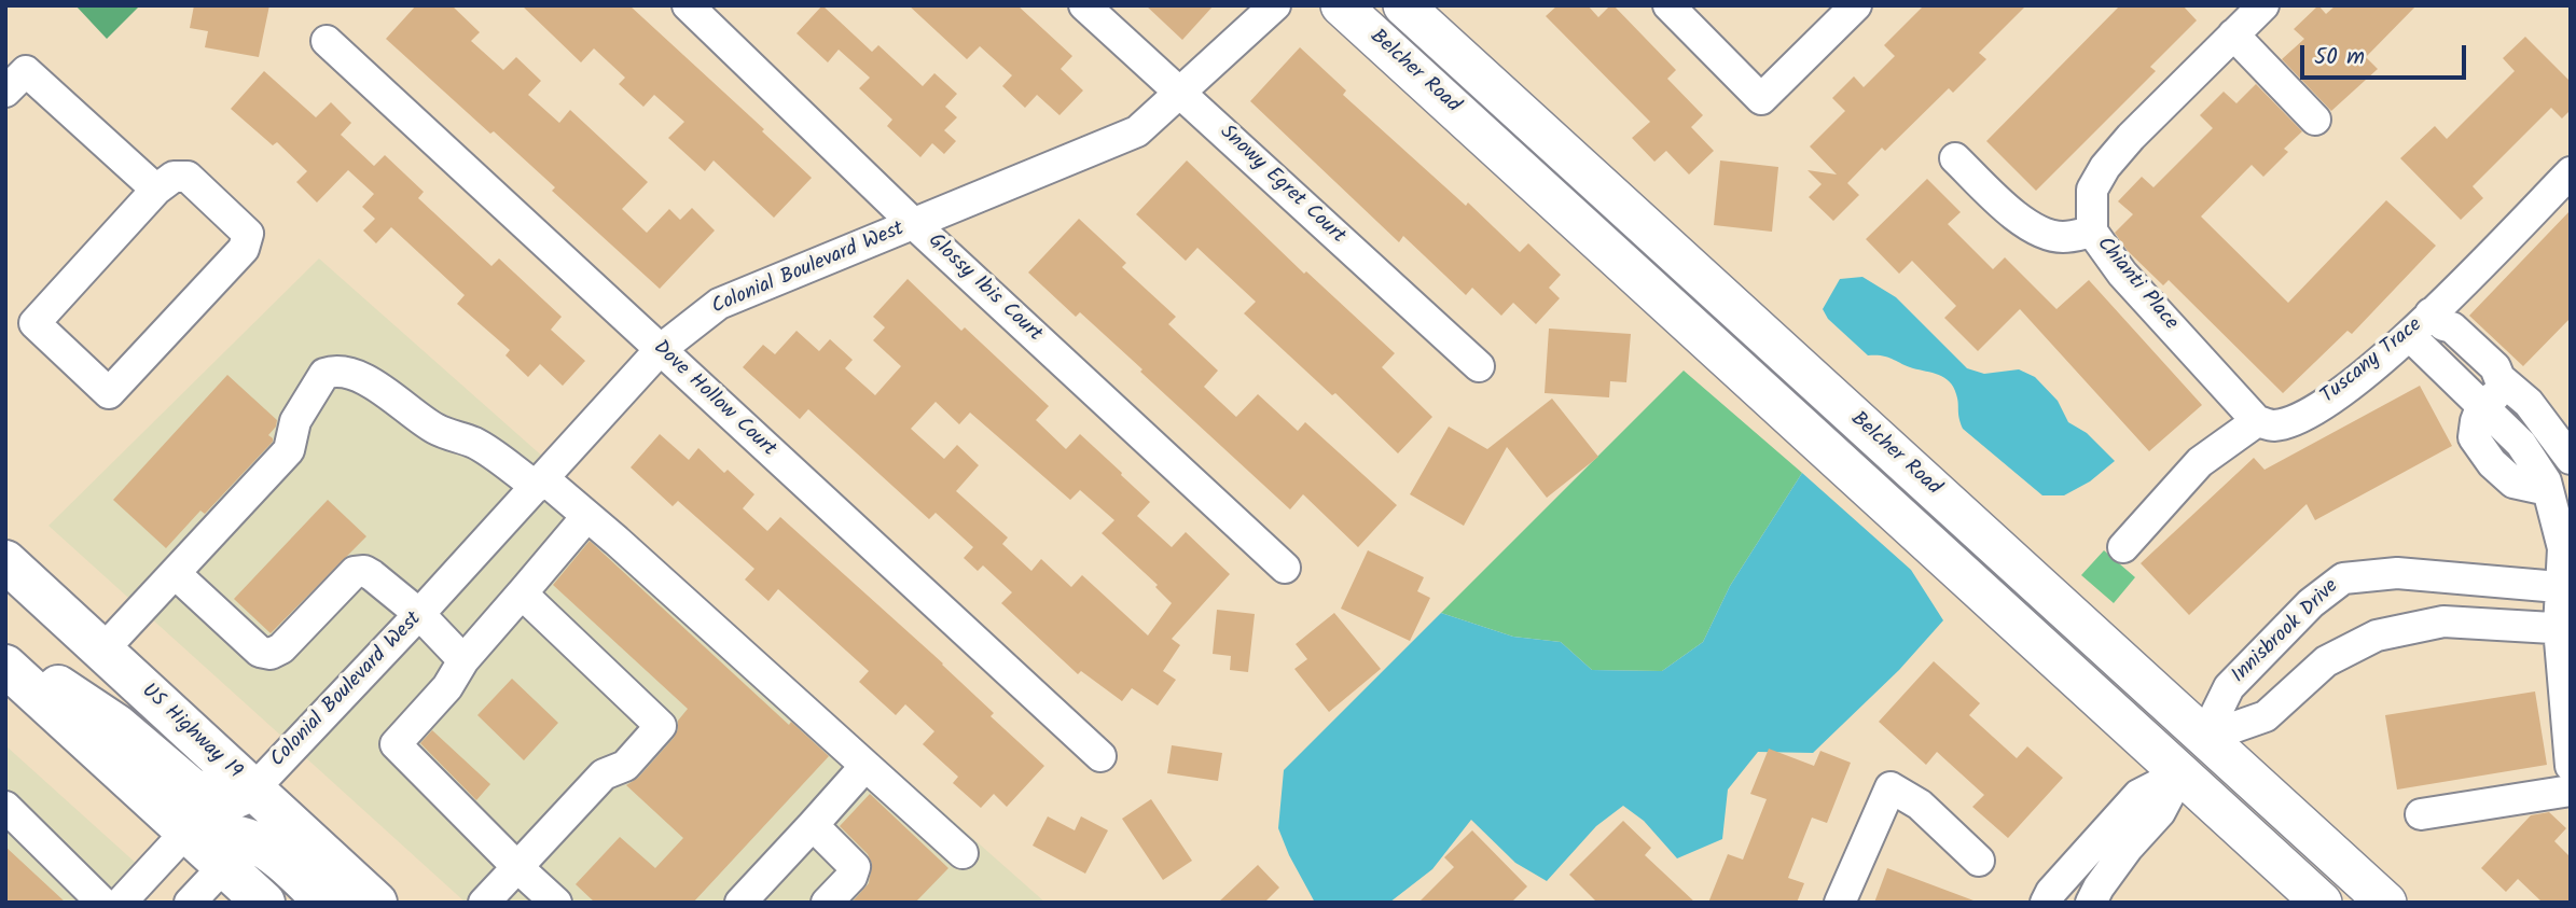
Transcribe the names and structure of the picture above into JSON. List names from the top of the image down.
{
  "streets": {
    "highway": ["US Highway 19"],
    "main road": ["Belcher Road"],
    "street": [
      "Snowy Egret Court",
      "Colonial Boulevard West",
      "Chianti Place",
      "Glossy Ibis Court",
      "Tuscany Trace",
      "Dove Hollow Court",
      "Innisbrook Drive"
    ]
  },
  "crossings": [
    ["Belcher Road", "Innisbrook Drive"],
    ["Snowy Egret Court", "Colonial Boulevard West"],
    ["Colonial Boulevard West", "Glossy Ibis Court"],
    ["Colonial Boulevard West", "Dove Hollow Court"],
    ["Colonial Boulevard West", "US Highway 19"],
    ["Chianti Place", "Tuscany Trace"]
  ],
  "scale_bar": "50 m"
}
